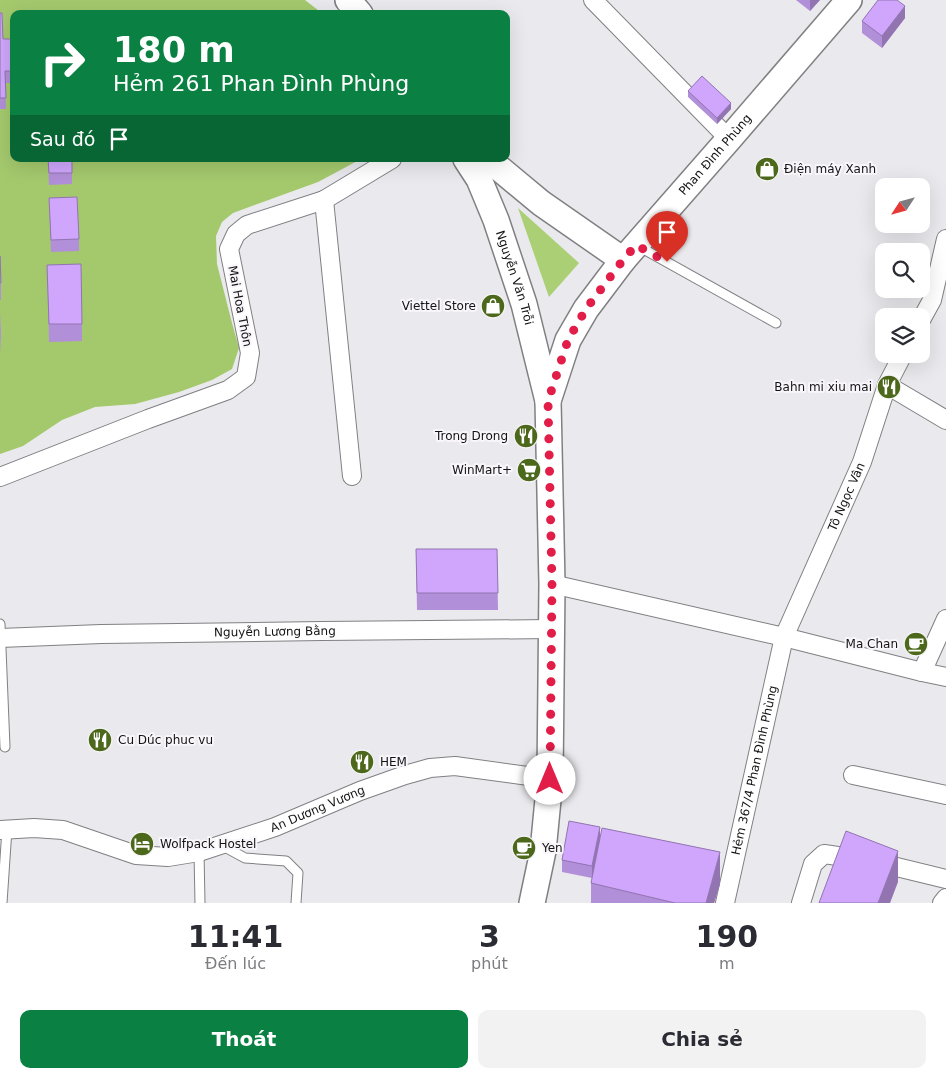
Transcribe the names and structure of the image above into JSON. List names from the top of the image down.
{
  "streets": {
    "main road": ["Phan Đình Phùng", "Nguyễn Văn Trỗi"],
    "street": [
      "Mai Hoa Thôn",
      "Tô Ngọc Vân",
      "Nguyễn Lương Bằng",
      "Hẻm 367/4 Phan Đình Phùng",
      "An Dương Vương"
    ]
  },
  "crossings": [
    ["Phan Đình Phùng", "Nguyễn Văn Trỗi"],
    ["Phan Đình Phùng", "Nguyễn Lương Bằng"],
    ["Phan Đình Phùng", "An Dương Vương"],
    ["Tô Ngọc Vân", "Hẻm 367/4 Phan Đình Phùng"]
  ],
  "places": {
    "shop": ["Điện máy Xanh", "Viettel Store"],
    "restaurant": [
      "Bahn mi xiu mai",
      "Trong Drong",
      "Cu Dúc phuc vu",
      "HEM"
    ],
    "supermarket": ["WinMart+"],
    "cafe": ["Ma Chan", "Yen"],
    "hotel": ["Wolfpack Hostel"]
  },
  "north": "bottom left",
  "page": {
    "turn": ["180 m", "Hẻm 261 Phan Đình Phùng"],
    "then": "Sau đó",
    "eta": [
      "11:41",
      "Đến lúc",
      "3",
      "phút",
      "190",
      "m"
    ],
    "buttons": ["Thoát", "Chia sẻ"]
  }
}
